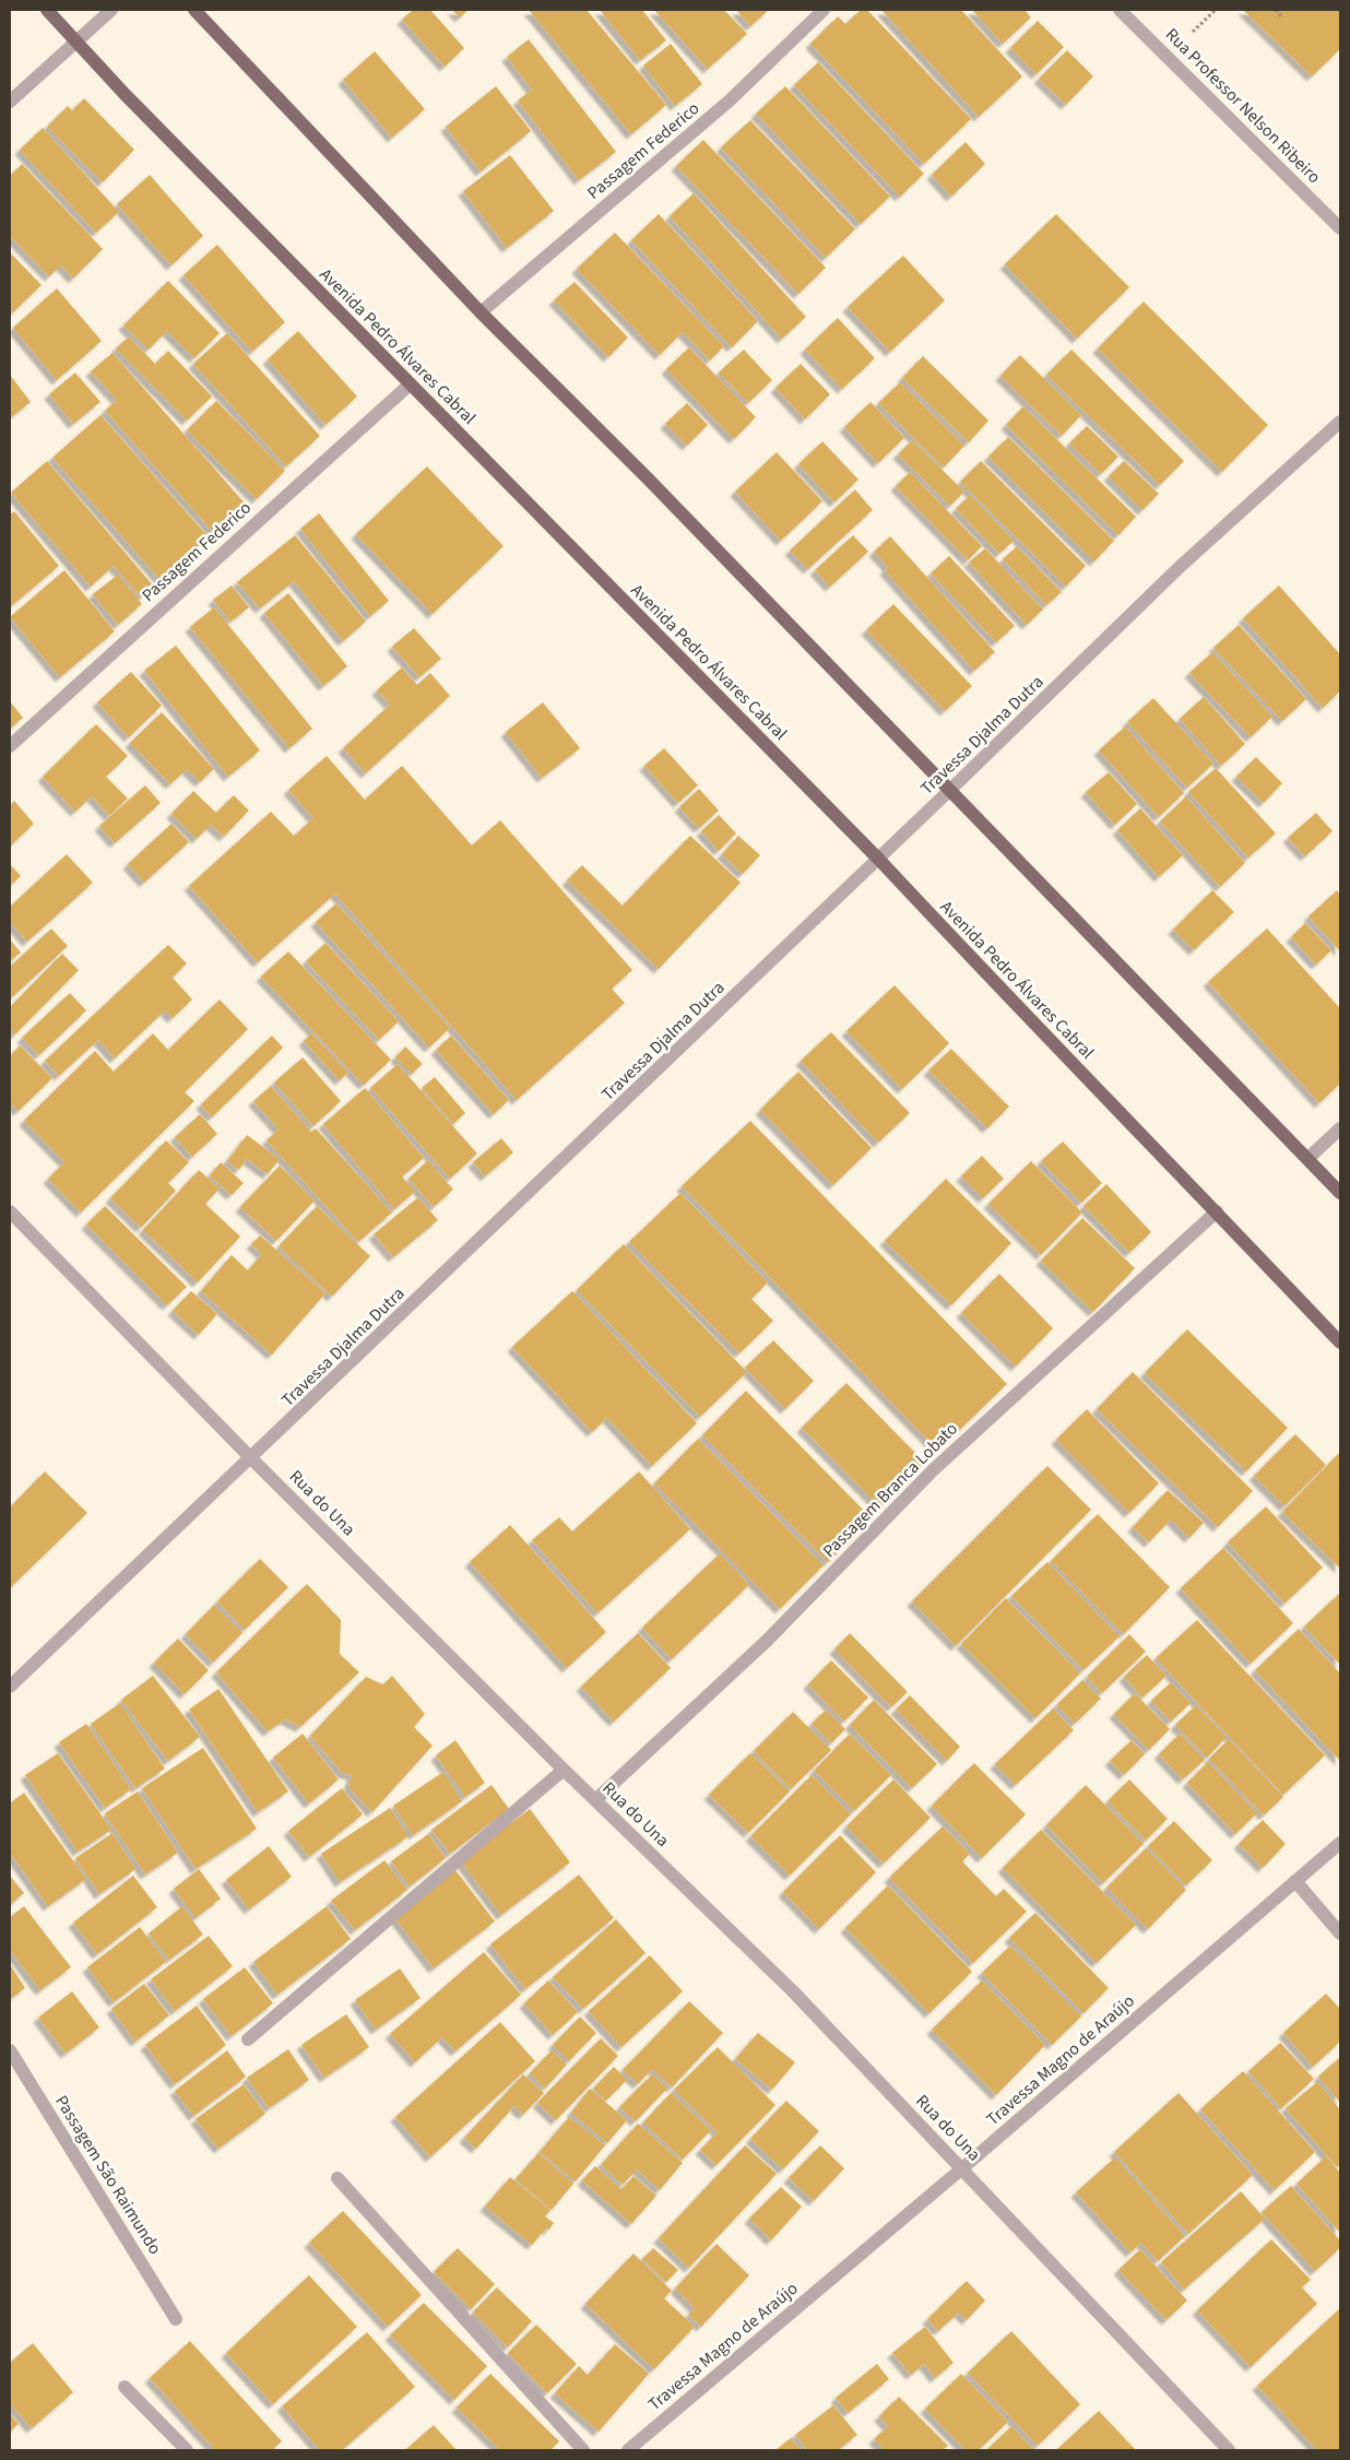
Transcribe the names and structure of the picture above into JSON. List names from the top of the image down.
{
  "streets": {
    "main road": ["Avenida Pedro Álvares Cabral"],
    "street": [
      "Rua Professor Nelson Ribeiro",
      "Passagem Federico",
      "Travessa Djalma Dutra",
      "Passagem Branca Lobato",
      "Rua do Una",
      "Travessa Magno de Araújo",
      "Passagem São Raimundo"
    ]
  },
  "crossings": [
    ["Passagem Federico", "Avenida Pedro Álvares Cabral"],
    ["Avenida Pedro Álvares Cabral", "Travessa Djalma Dutra"],
    ["Avenida Pedro Álvares Cabral", "Passagem Branca Lobato"],
    ["Travessa Djalma Dutra", "Rua do Una"],
    ["Passagem Branca Lobato", "Rua do Una"],
    ["Rua do Una", "Travessa Magno de Araújo"]
  ]
}
